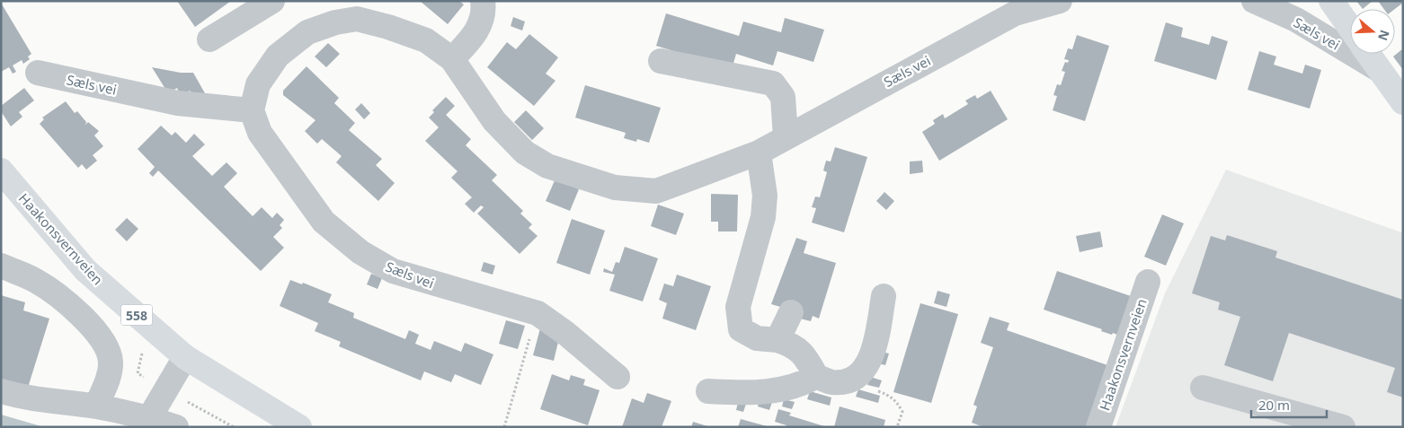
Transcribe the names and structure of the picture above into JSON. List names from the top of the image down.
{
  "streets": {
    "main road": ["Haakonsvernveien", "558"],
    "street": ["Sæls vei"]
  },
  "scale_bar": "20 m",
  "north": "right"
}
